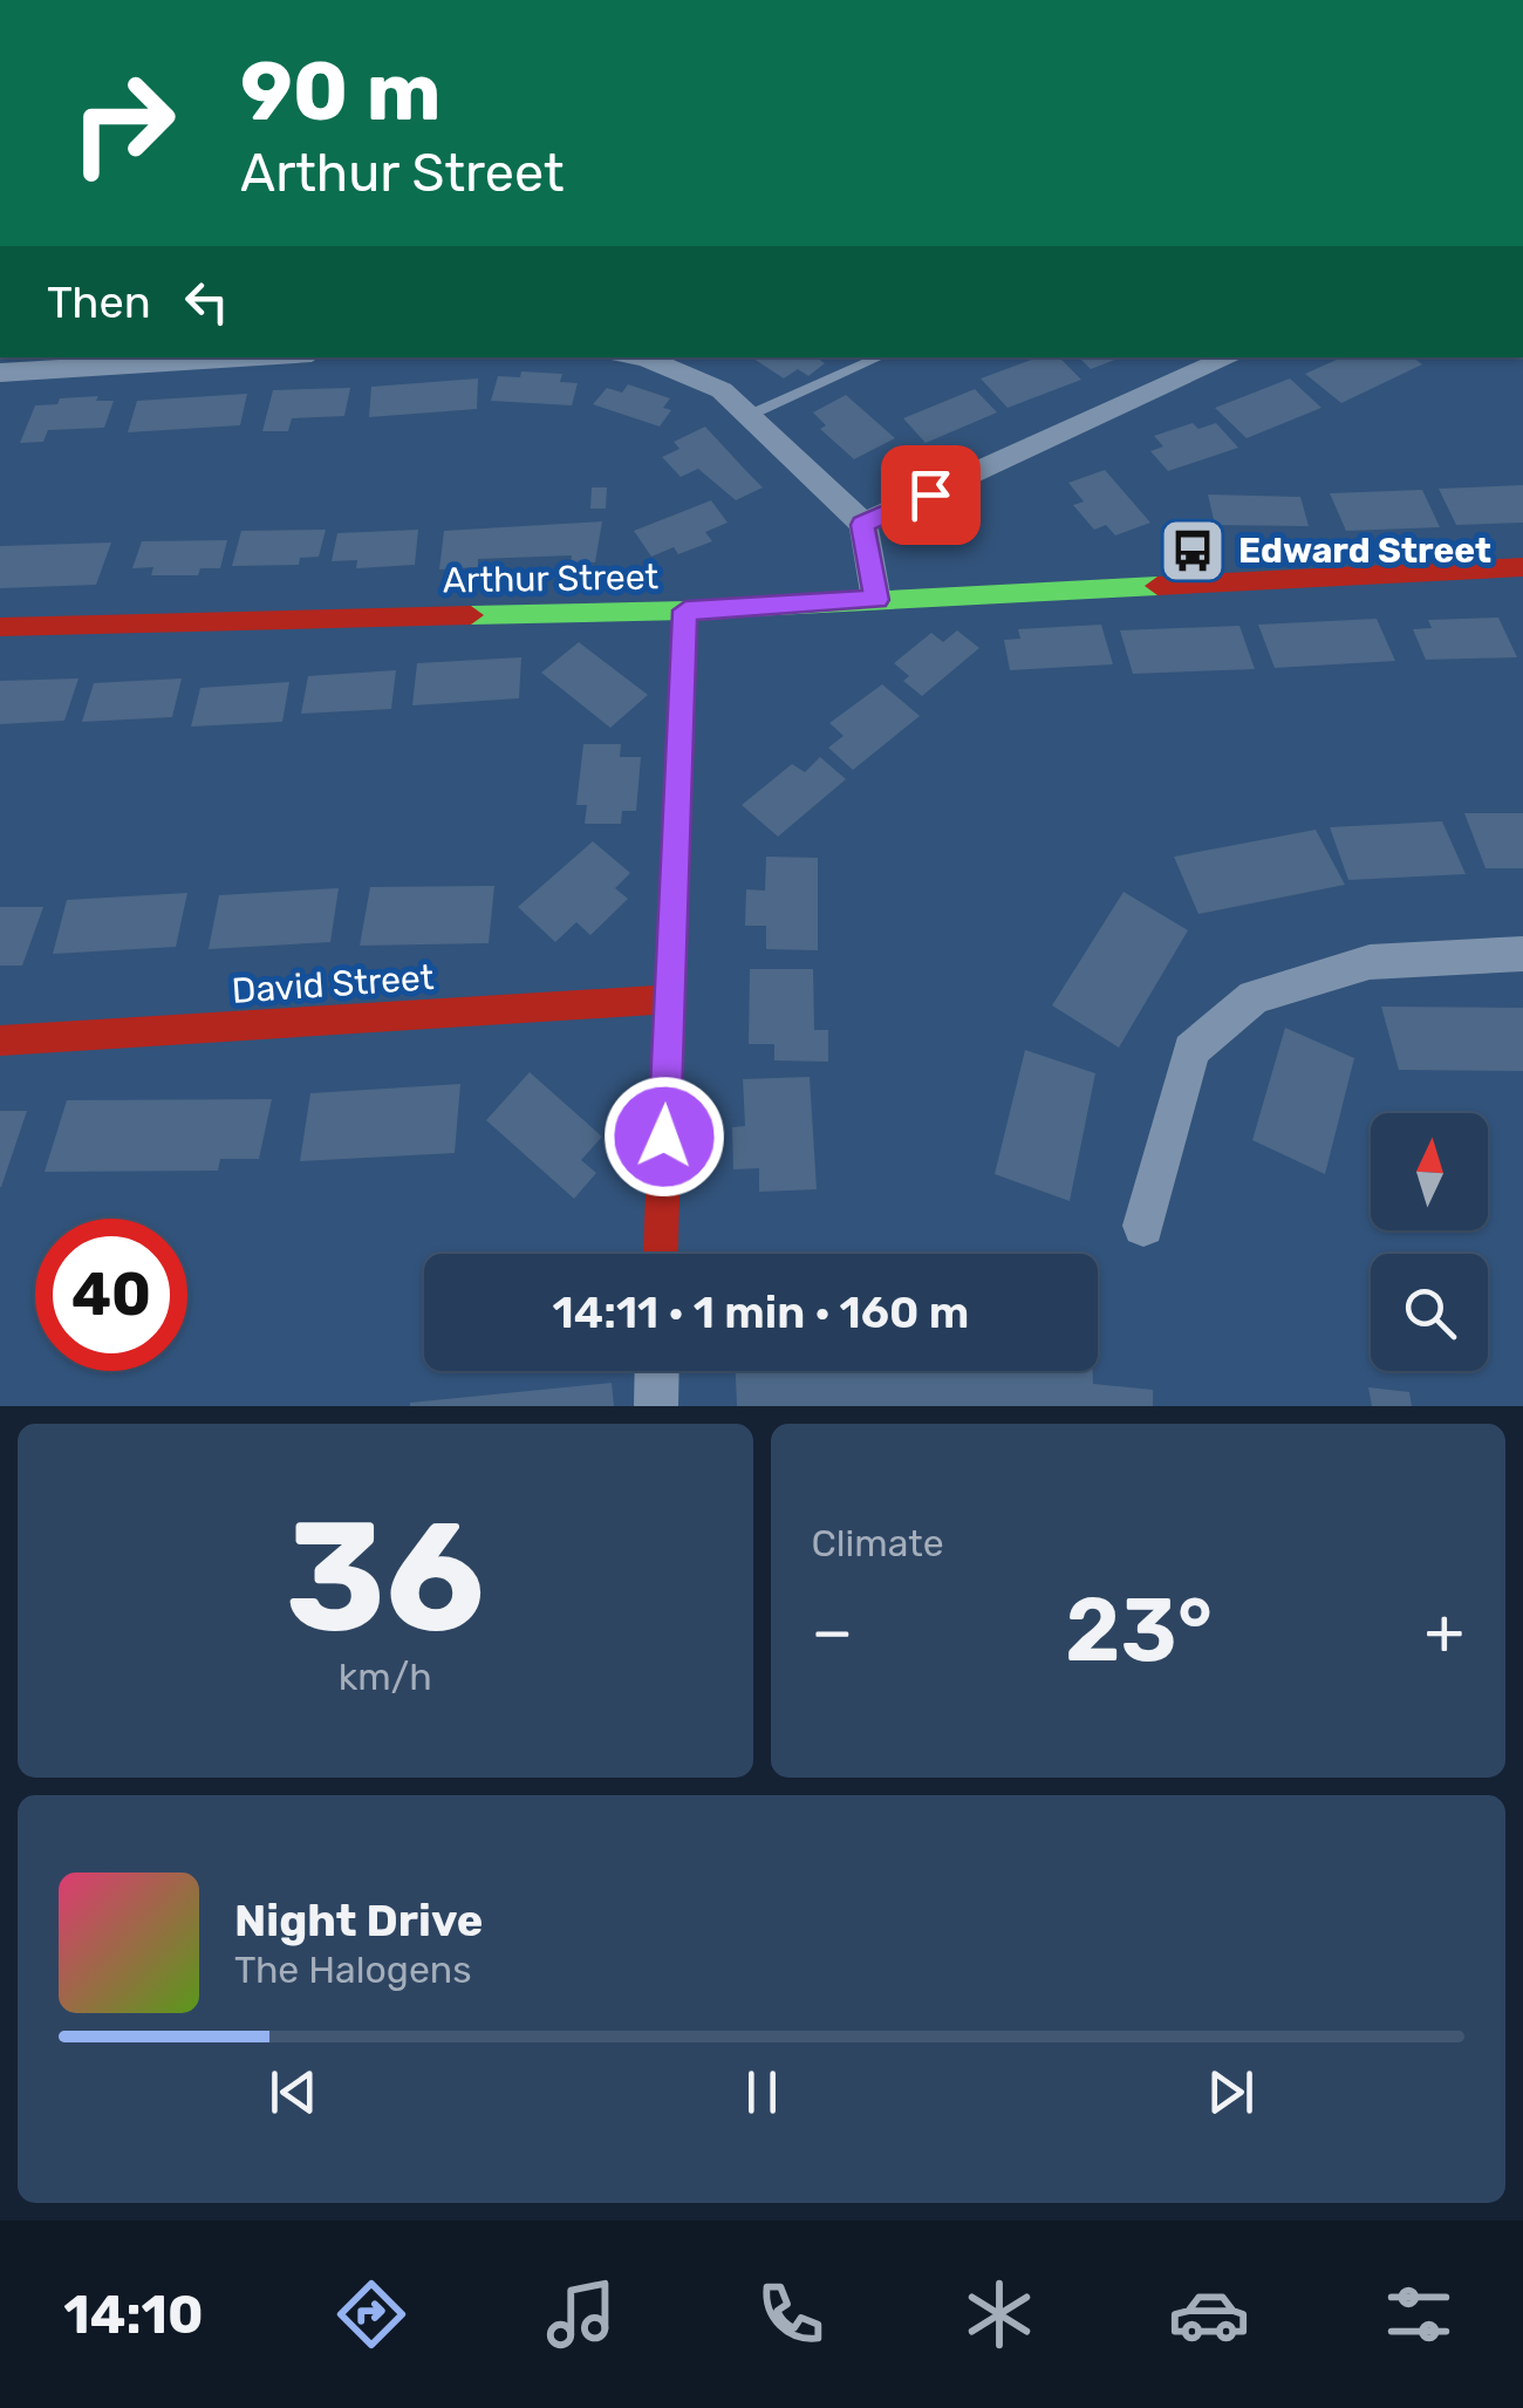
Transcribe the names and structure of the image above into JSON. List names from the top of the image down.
{
  "streets": {
    "street": ["Arthur Street", "David Street"]
  },
  "places": {
    "bus stop": ["Edward Street"]
  },
  "north": "top",
  "page": {
    "turn": ["90 m", "Arthur Street"],
    "then": "Then",
    "limit": "40",
    "trip": "14:11 · 1 min · 160 m",
    "tile": [
      ["36", "km/h"],
      "Climate"
    ],
    "heat": ["−", "23°", "+"],
    "song": ["Night Drive", "The Halogens"],
    "tabs": "14:10"
  }
}
